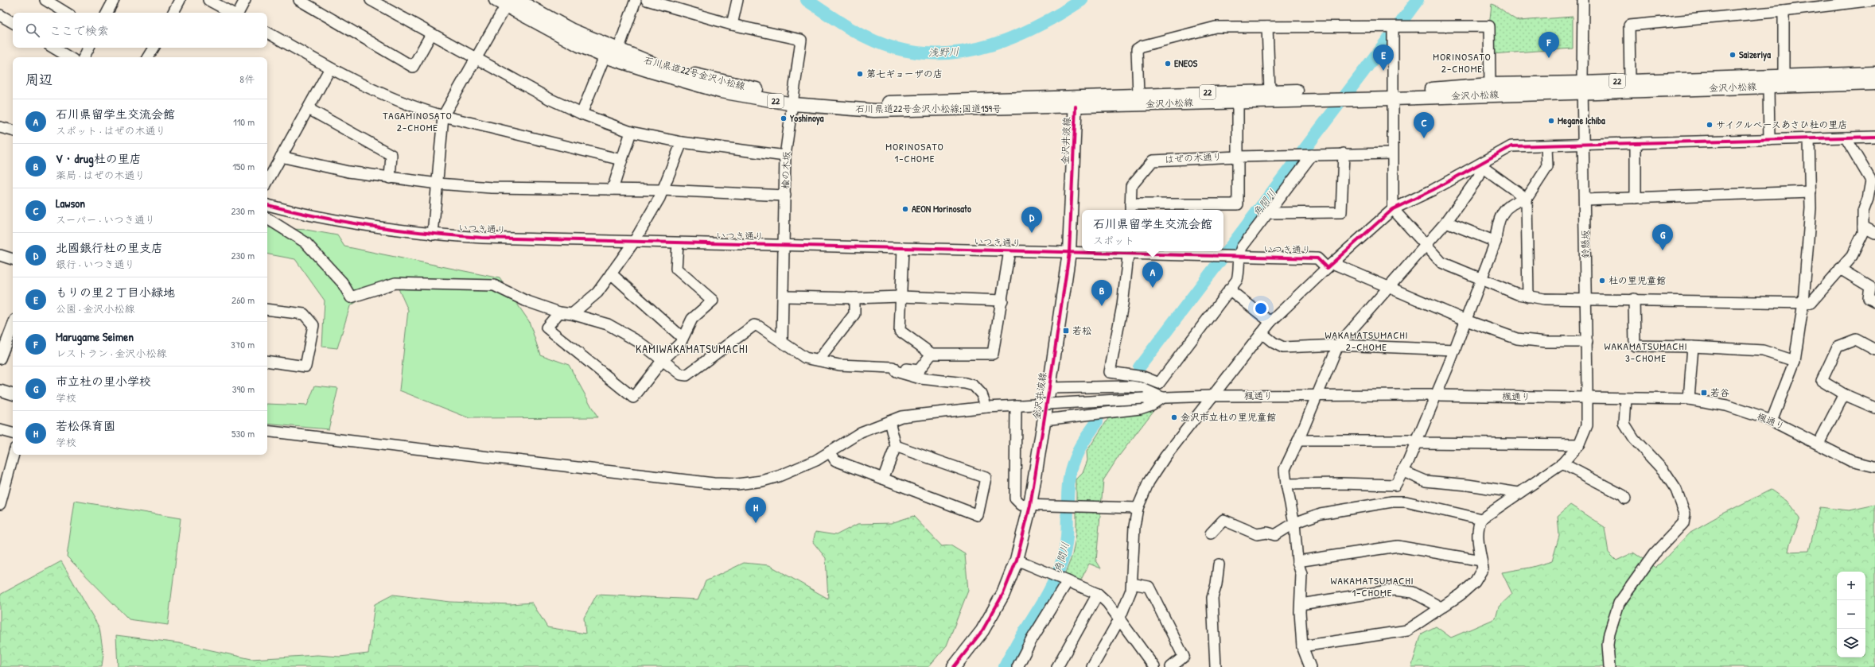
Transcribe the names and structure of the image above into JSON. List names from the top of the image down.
{
  "streets": {
    "main road": [
      "石川県道22号金沢小松線",
      "22",
      "金沢小松線",
      "石川県道22号金沢小松線;国道159号",
      "金沢井波線"
    ],
    "street": [
      "はぜの木通り",
      "楡の木坂",
      "いつき通り",
      "鈴懸坂",
      "楓通り"
    ]
  },
  "crossings": [
    ["石川県道22号金沢小松線", "石川県道22号金沢小松線;国道159号"],
    ["石川県道22号金沢小松線", "楡の木坂"],
    ["金沢小松線", "石川県道22号金沢小松線;国道159号"],
    ["金沢小松線", "金沢井波線"],
    ["金沢小松線", "鈴懸坂"],
    ["石川県道22号金沢小松線;国道159号", "金沢井波線"],
    ["石川県道22号金沢小松線;国道159号", "楡の木坂"],
    ["金沢井波線", "いつき通り"],
    ["楡の木坂", "いつき通り"],
    ["いつき通り", "鈴懸坂"],
    ["鈴懸坂", "楓通り"]
  ],
  "districts": [
    "MORINOSATO 2-CHOME",
    "TAGAMINOSATO 2-CHOME",
    "MORINOSATO 1-CHOME",
    "WAKAMATSUMACHI 2-CHOME",
    "WAKAMATSUMACHI 3-CHOME",
    "KAMIWAKAMATSUMACHI",
    "WAKAMATSUMACHI 1-CHOME"
  ],
  "water": ["浅野川", "角間川"],
  "places": {
    "other": [
      "Saizeriya",
      "ENEOS",
      "第七ギョーザの店",
      "Yoshinoya",
      "Megane Ichiba",
      "サイクルベースあさひ杜の里店",
      "AEON Morinosato",
      "杜の里児童館",
      "金沢市立杜の里児童館"
    ],
    "transit": ["若松", "若谷"]
  },
  "page": {
    "search": "ここで検索",
    "pins": [
      "F",
      "E",
      "C",
      "D",
      "G",
      "A",
      "B",
      "H"
    ],
    "heading": ["周辺", "8件"],
    "list": [
      {
        "mark": "A",
        "name": "石川県留学生交流会館",
        "note": "スポット · はぜの木通り",
        "value": "110 m"
      },
      {
        "mark": "B",
        "name": "V・drug杜の里店",
        "note": "薬局 · はぜの木通り",
        "value": "150 m"
      },
      {
        "mark": "C",
        "name": "Lawson",
        "note": "スーパー · いつき通り",
        "value": "230 m"
      },
      {
        "mark": "D",
        "name": "北國銀行杜の里支店",
        "note": "銀行 · いつき通り",
        "value": "230 m"
      },
      {
        "mark": "E",
        "name": "もりの里２丁目小緑地",
        "note": "公園 · 金沢小松線",
        "value": "260 m"
      },
      {
        "mark": "F",
        "name": "Marugame Seimen",
        "note": "レストラン · 金沢小松線",
        "value": "370 m"
      },
      {
        "mark": "G",
        "name": "市立杜の里小学校",
        "note": "学校",
        "value": "390 m"
      },
      {
        "mark": "H",
        "name": "若松保育園",
        "note": "学校",
        "value": "530 m"
      }
    ],
    "popup": ["石川県留学生交流会館", "スポット"],
    "map_buttons": ["+", "−"]
  }
}
